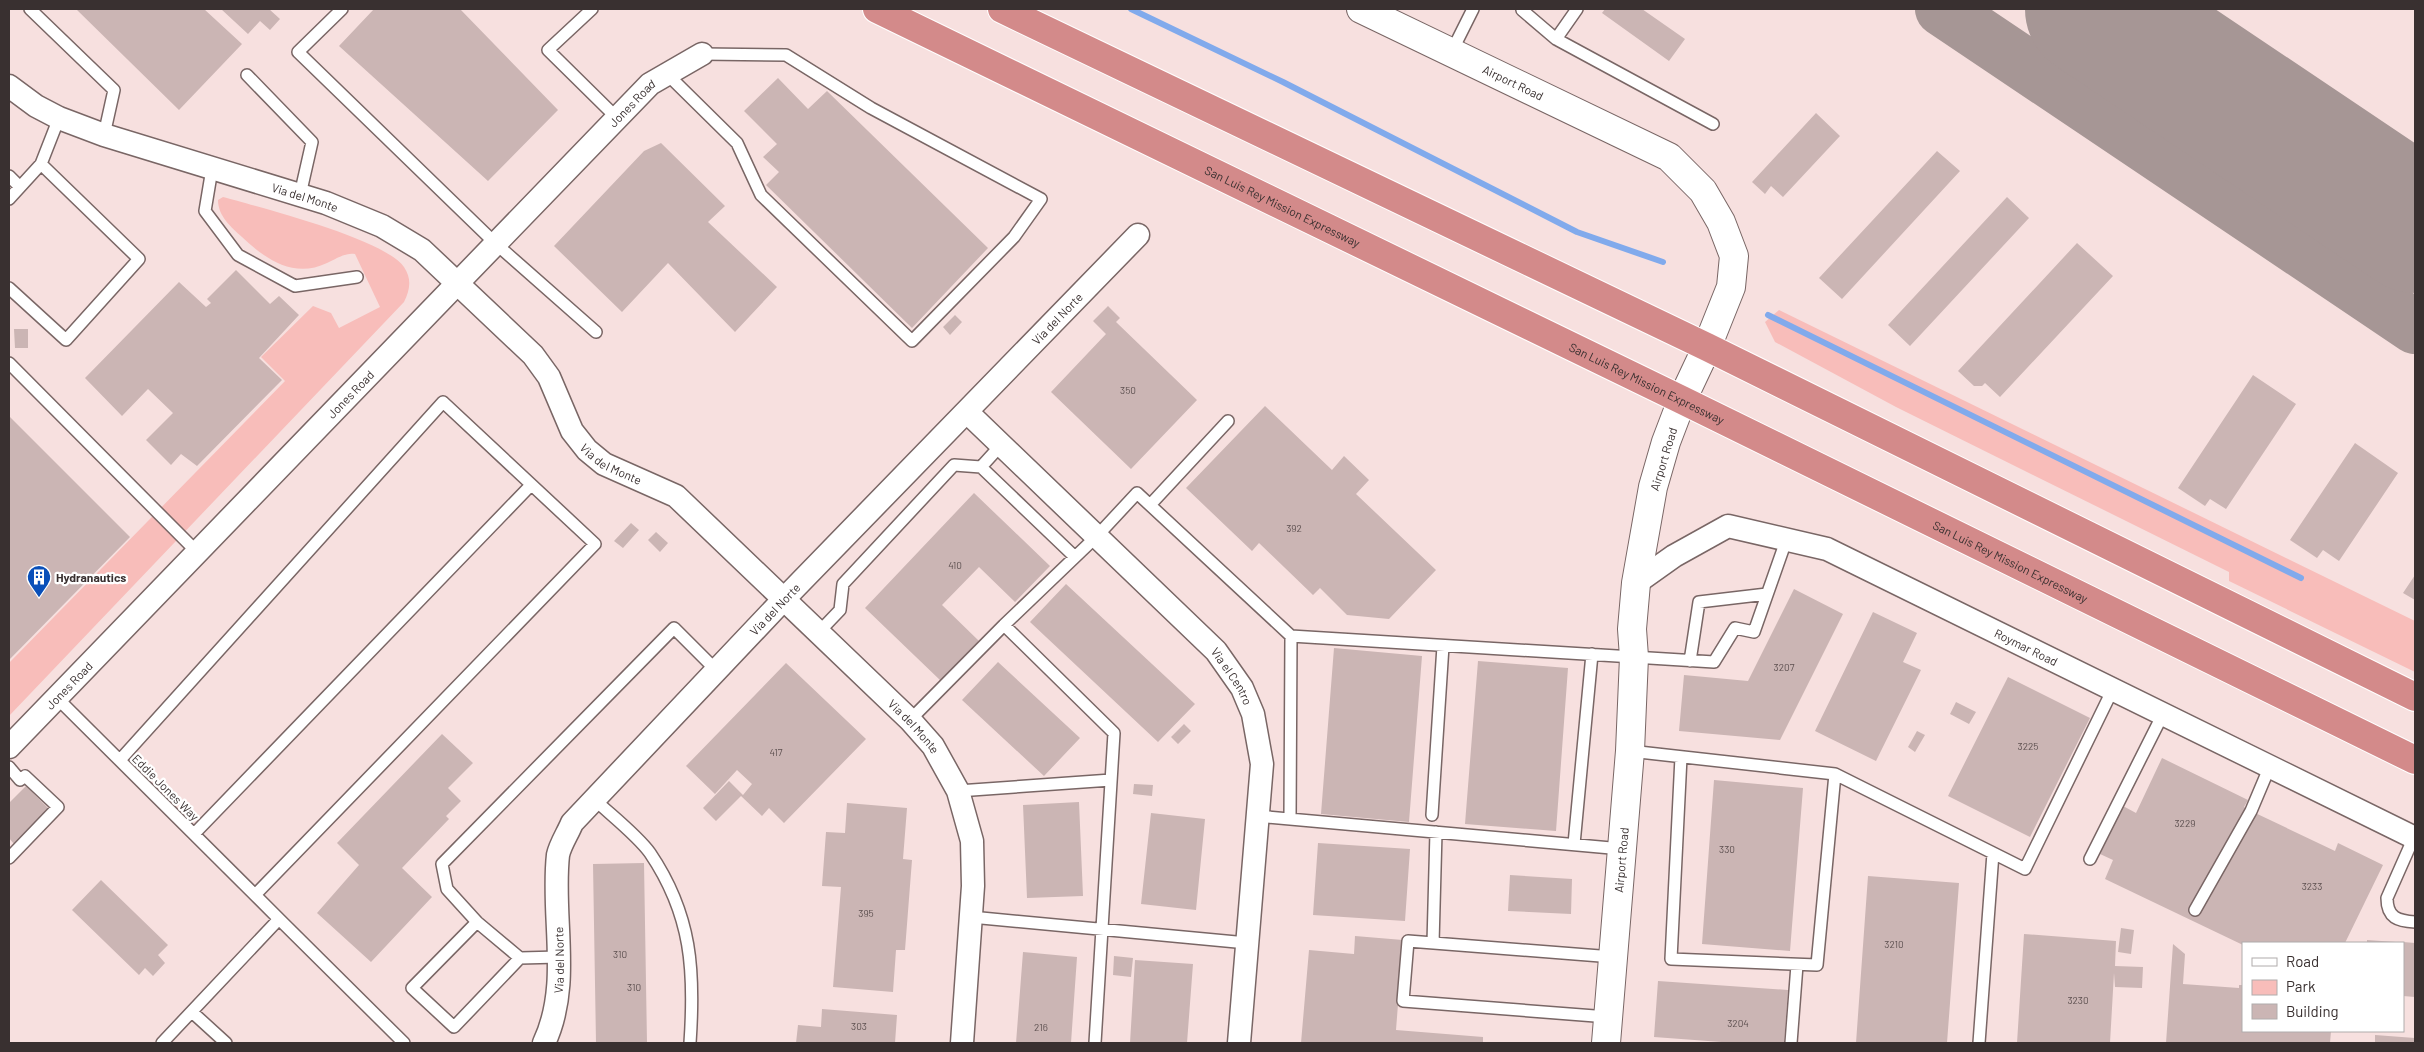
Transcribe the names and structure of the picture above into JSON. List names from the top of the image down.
{
  "streets": {
    "highway": ["San Luis Rey Mission Expressway"],
    "street": [
      "Airport Road",
      "Jones Road",
      "Via del Monte",
      "Via del Norte",
      "Roymar Road",
      "Via el Centro"
    ],
    "lane": ["Eddie Jones Way"]
  },
  "crossings": [
    ["Airport Road", "San Luis Rey Mission Expressway"],
    ["Airport Road", "Roymar Road"],
    ["Jones Road", "Via del Monte"],
    ["Jones Road", "Eddie Jones Way"],
    ["Via del Monte", "Via del Norte"],
    ["Via del Norte", "Via el Centro"]
  ],
  "places": {
    "building": ["Hydranautics"]
  },
  "house_numbers": [
    "350",
    "392",
    "410",
    "3207",
    "3225",
    "417",
    "3229",
    "330",
    "3233",
    "395",
    "3210",
    "310",
    "310",
    "3230",
    "3204",
    "303",
    "216"
  ],
  "legend": ["Road", "Park", "Building"]
}
